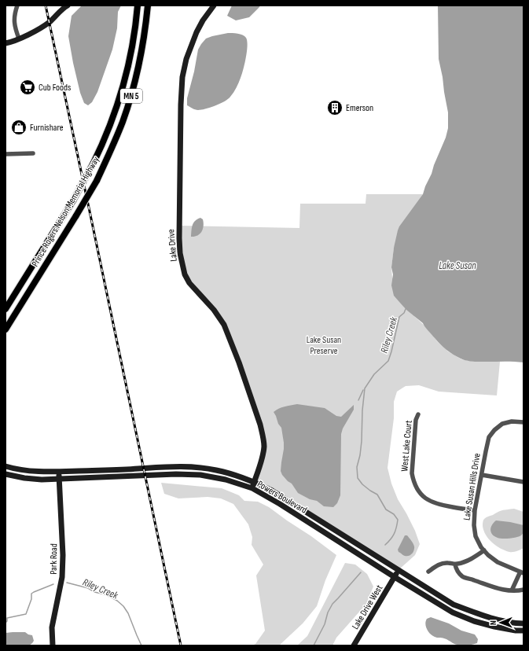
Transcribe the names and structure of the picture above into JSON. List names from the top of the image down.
{
  "streets": {
    "main road": [
      "MN 5",
      "Prince Rogers Nelson Memorial Highway",
      "Lake Drive",
      "Powers Boulevard",
      "Park Road",
      "Lake Drive West"
    ],
    "street": ["West Lake Court", "Lake Susan Hills Drive"]
  },
  "crossings": [
    ["Lake Drive", "Powers Boulevard"],
    ["West Lake Court", "Lake Susan Hills Drive"],
    ["Powers Boulevard", "Park Road"],
    ["Powers Boulevard", "Lake Drive West"]
  ],
  "water": ["Lake Susan", "Riley Creek"],
  "parks": ["Lake Susan Preserve"],
  "places": {
    "supermarket": ["Cub Foods"],
    "building": ["Emerson"],
    "shop": ["Furnishare"]
  },
  "north": "left"
}
